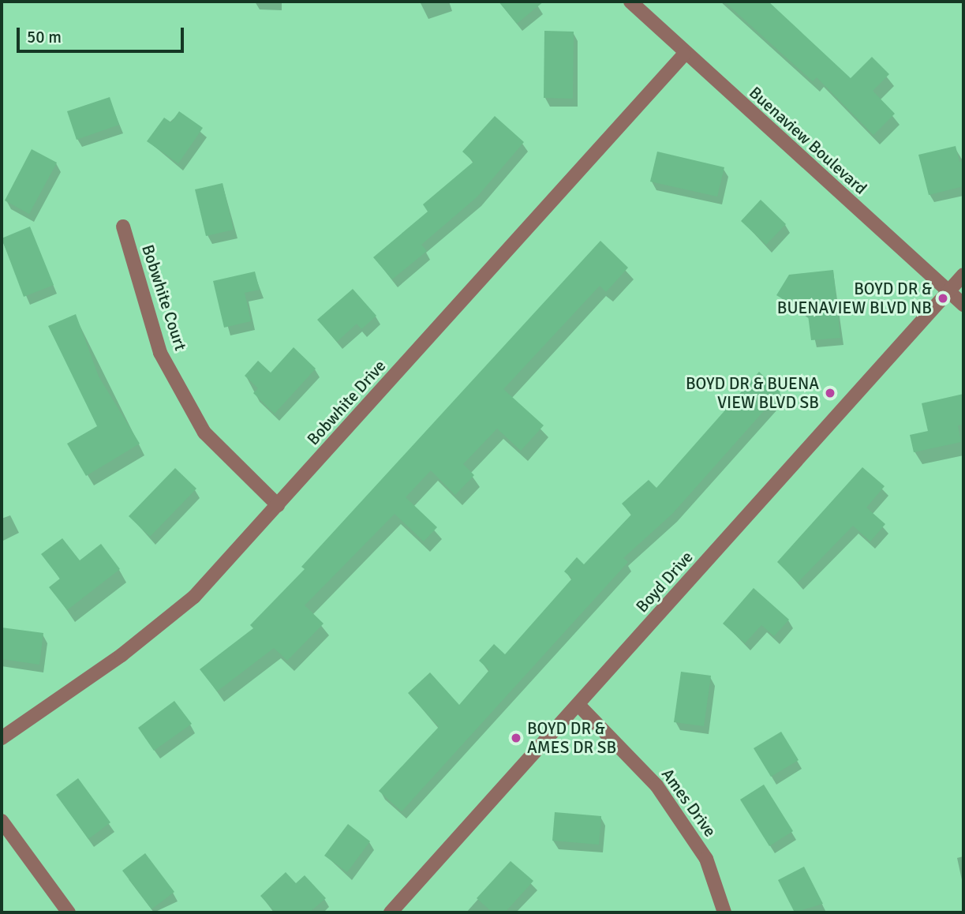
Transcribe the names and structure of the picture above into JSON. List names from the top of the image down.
{
  "streets": {
    "street": [
      "Buenaview Boulevard",
      "Bobwhite Court",
      "Bobwhite Drive",
      "Boyd Drive",
      "Ames Drive"
    ]
  },
  "crossings": [
    ["Buenaview Boulevard", "Bobwhite Drive"],
    ["Buenaview Boulevard", "Boyd Drive"],
    ["Bobwhite Court", "Bobwhite Drive"],
    ["Boyd Drive", "Ames Drive"]
  ],
  "places": ["BOYD DR & BUENAVIEW BLVD NB", "BOYD DR & BUENA VIEW BLVD SB", "BOYD DR & AMES DR SB"],
  "scale_bar": "50 m"
}
